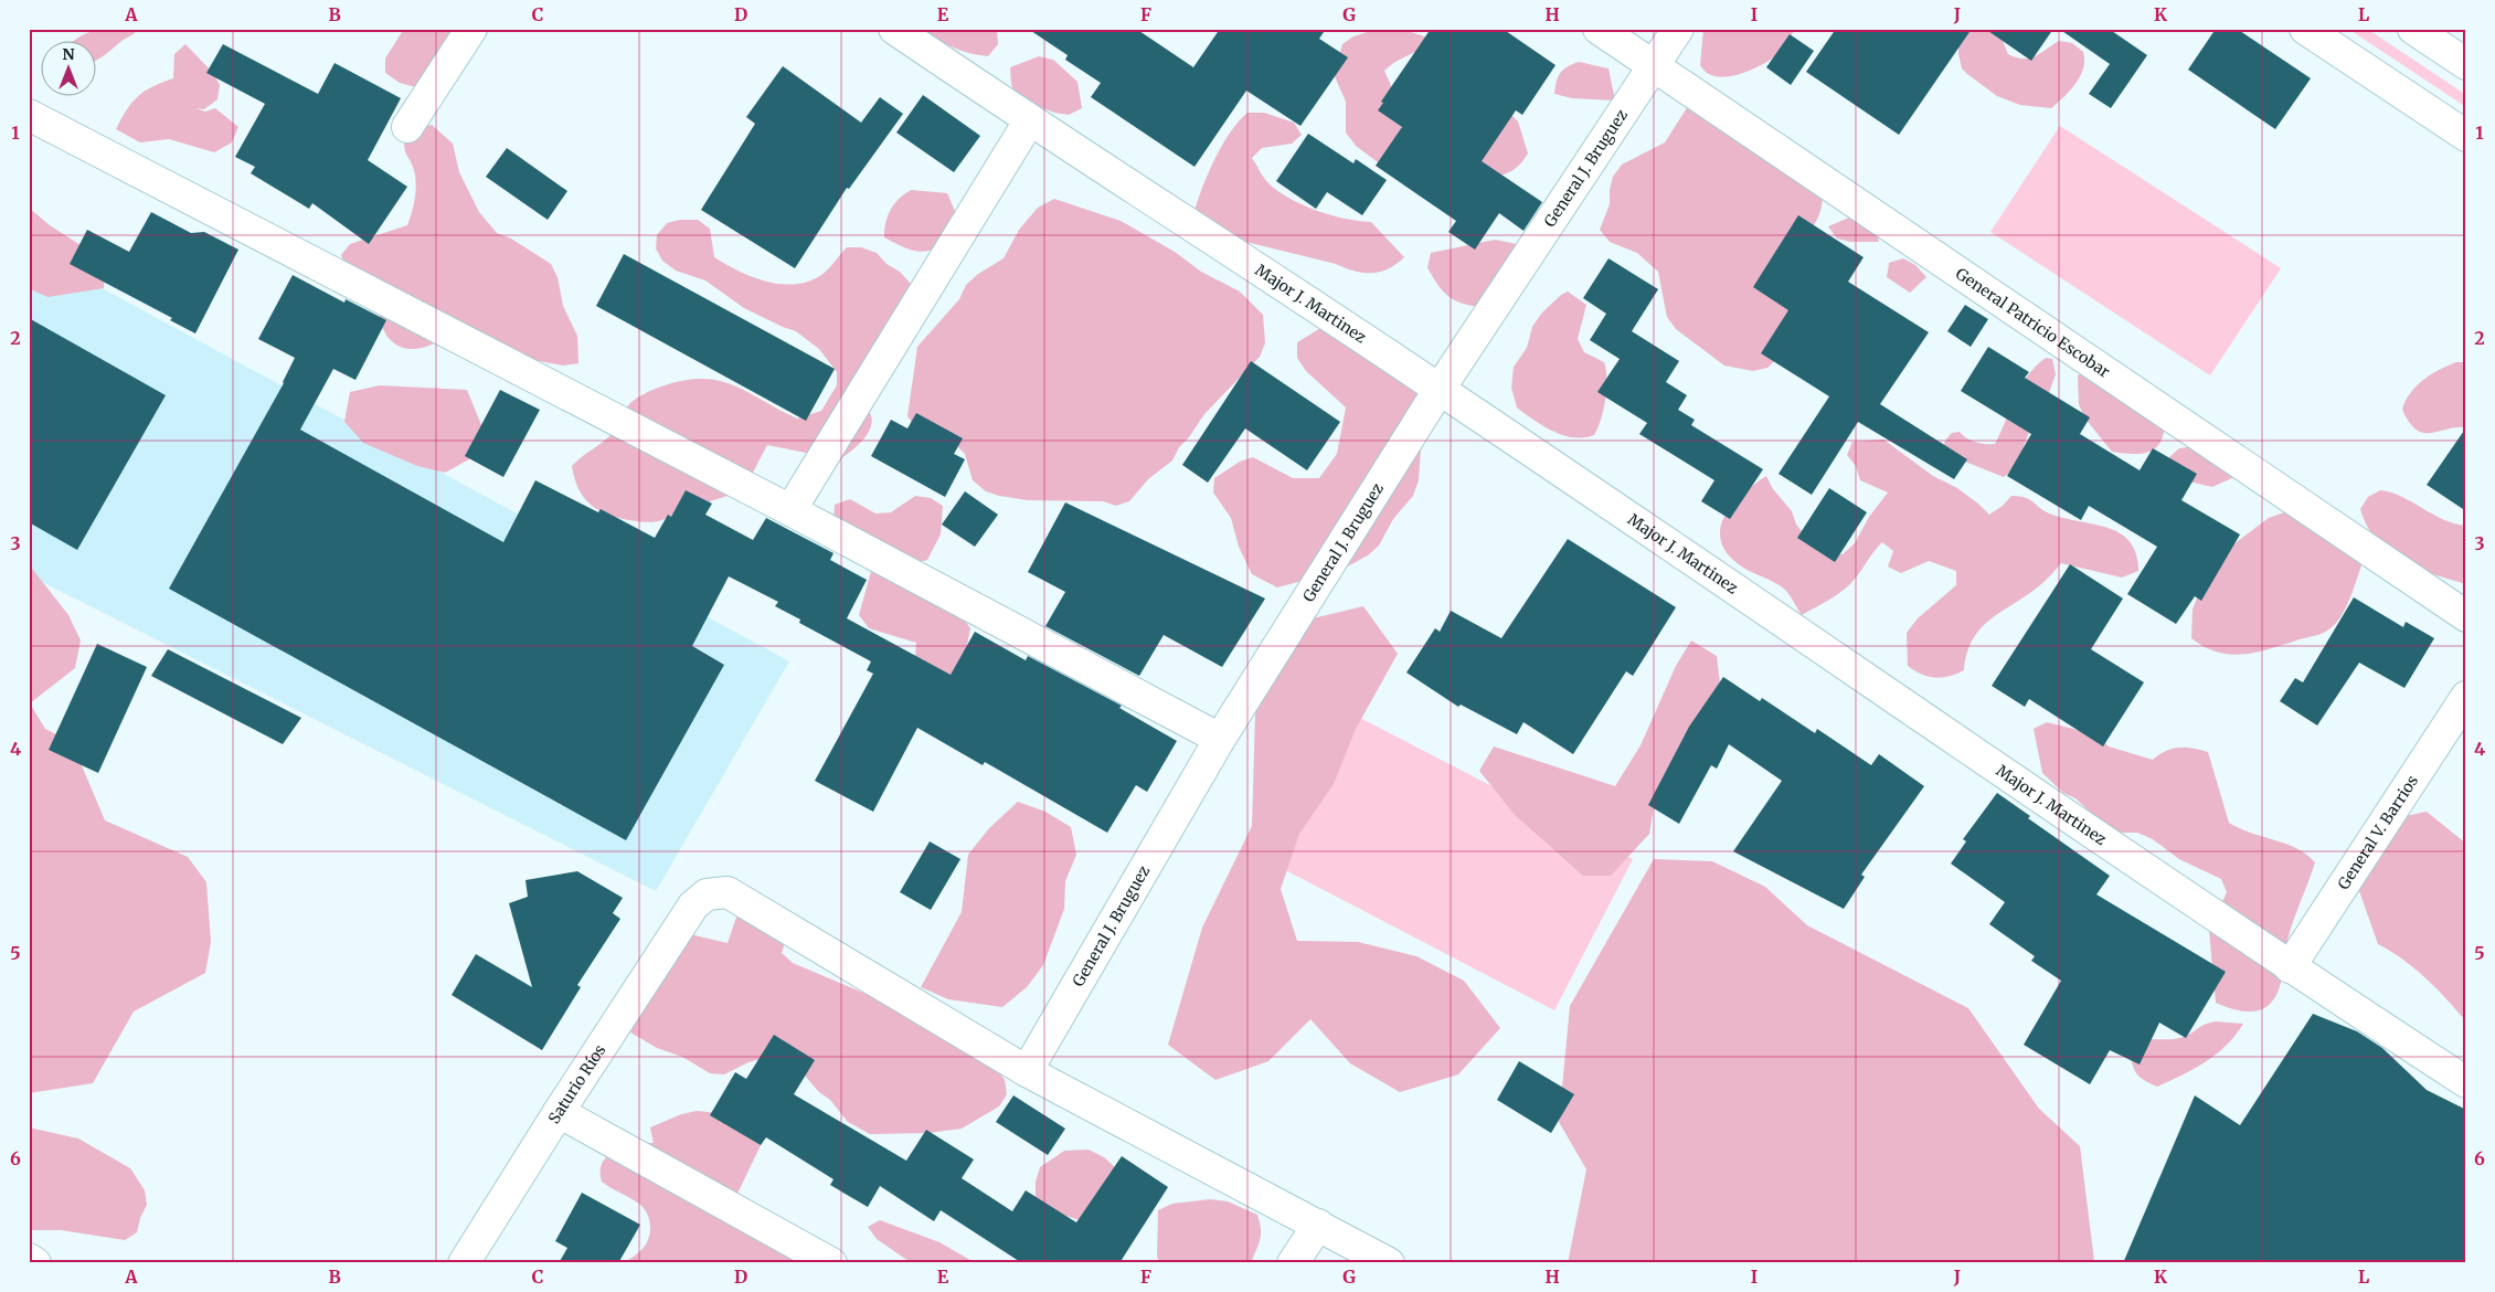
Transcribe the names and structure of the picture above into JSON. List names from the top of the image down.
{
  "streets": {
    "street": [
      "General J. Bruguez",
      "Major J. Martinez",
      "General Patricio Escobar",
      "General V. Barrios",
      "Saturio Ríos"
    ]
  },
  "crossings": [
    ["General J. Bruguez", "Major J. Martinez"],
    ["General J. Bruguez", "General Patricio Escobar"],
    ["General J. Bruguez", "Saturio Ríos"],
    ["Major J. Martinez", "General V. Barrios"]
  ],
  "north": "top",
  "grid": {
    "columns": [
      "A",
      "B",
      "C",
      "D",
      "E",
      "F",
      "G",
      "H",
      "I",
      "J",
      "K",
      "L"
    ],
    "rows": [
      "1",
      "2",
      "3",
      "4",
      "5",
      "6"
    ]
  }
}
